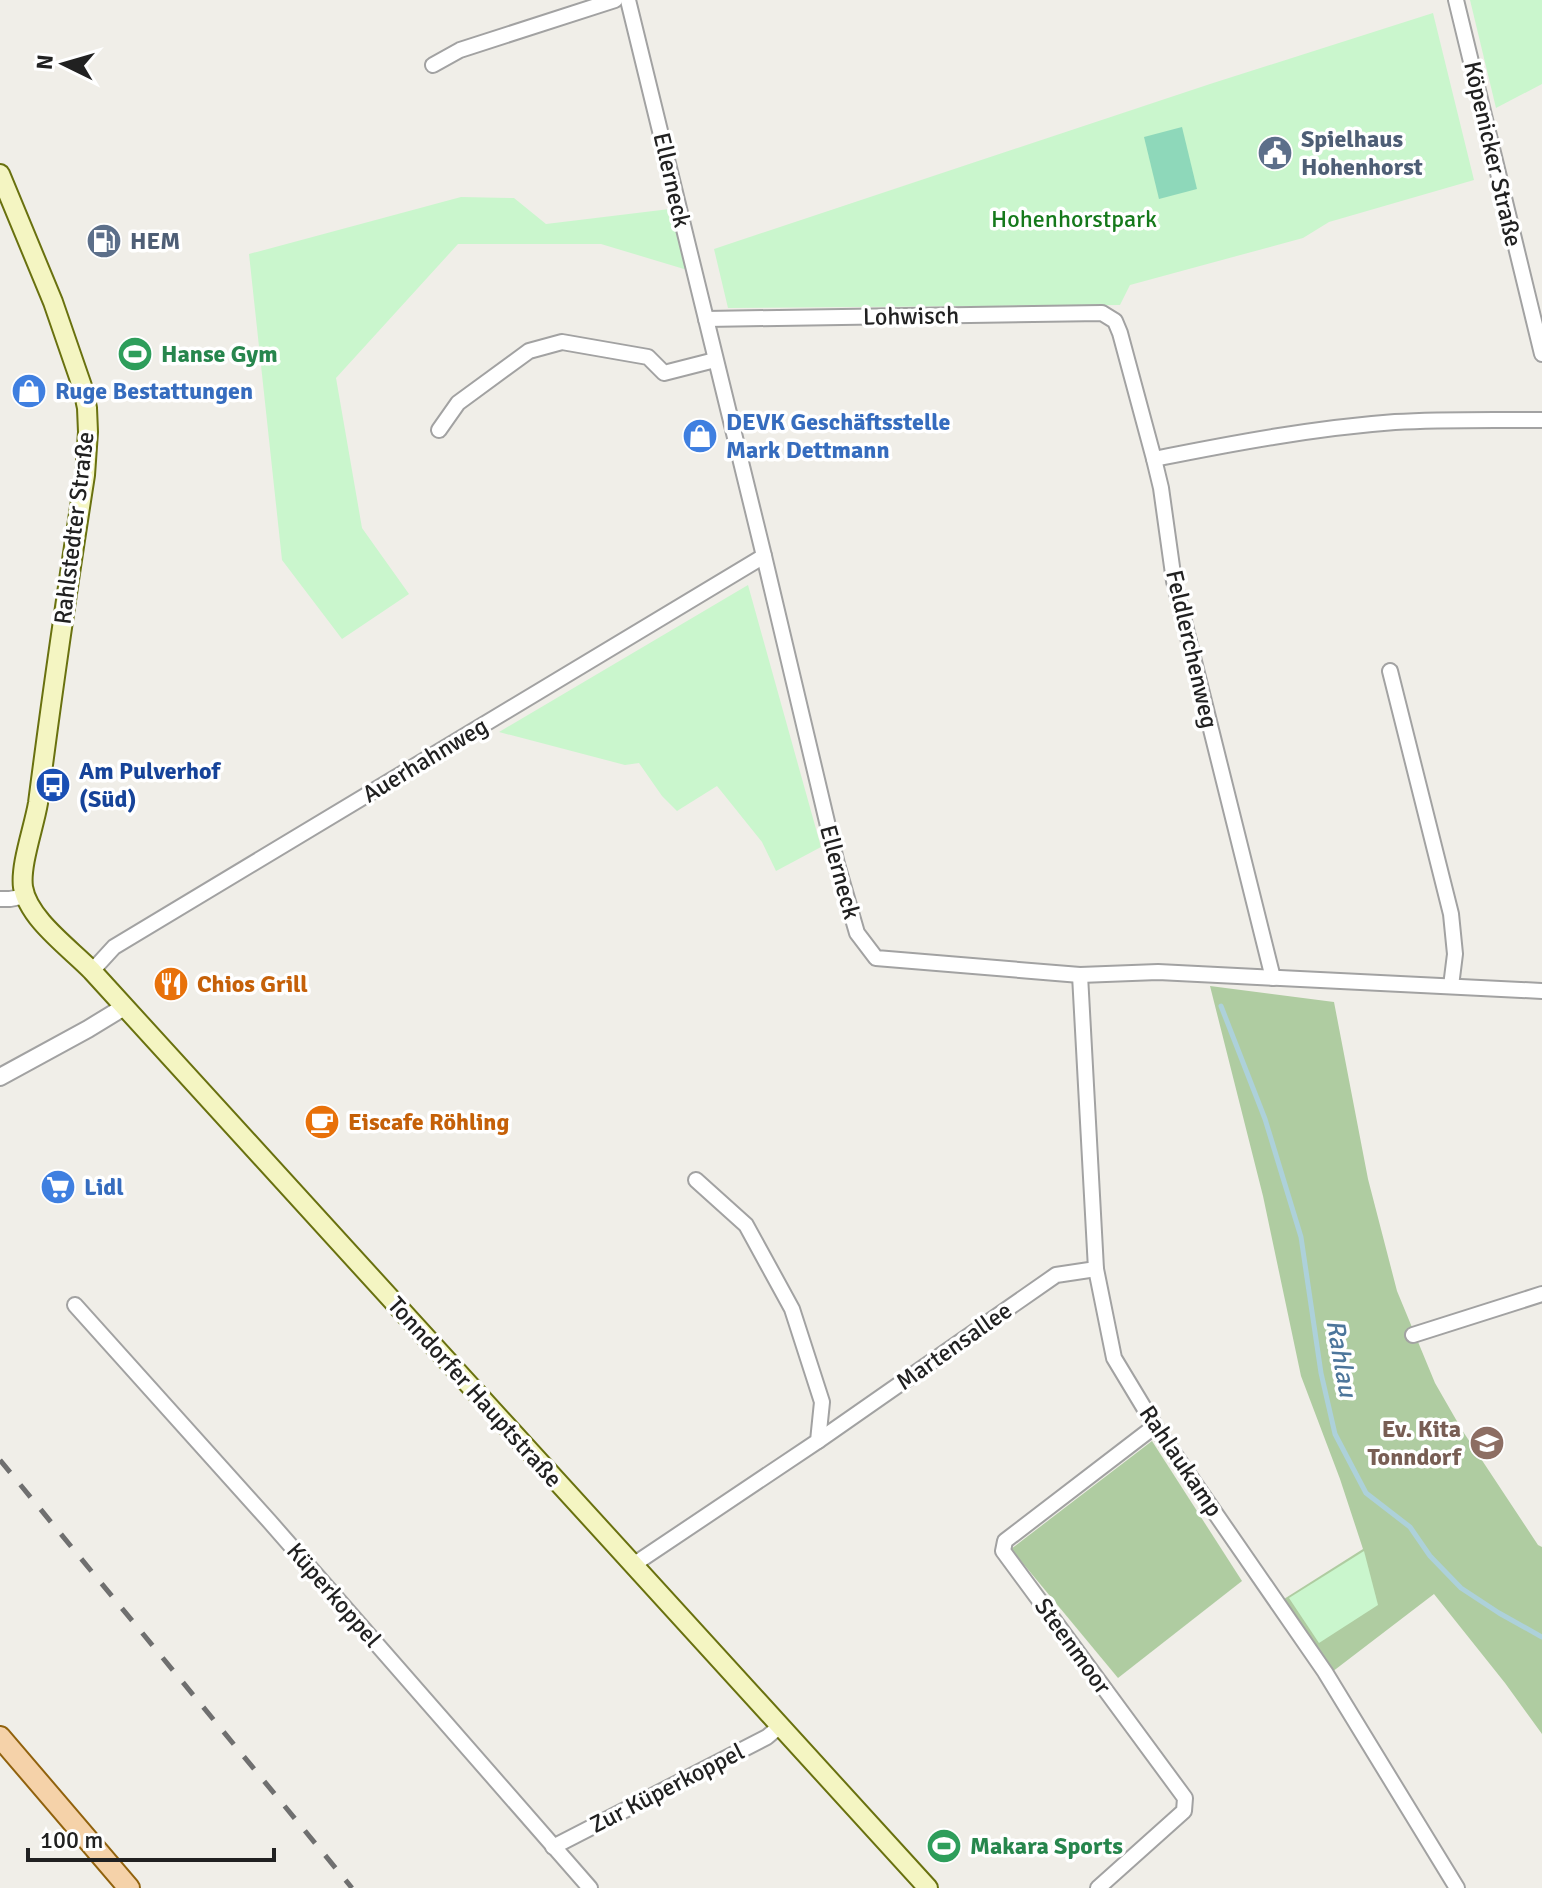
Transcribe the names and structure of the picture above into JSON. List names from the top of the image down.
{
  "streets": {
    "main road": ["Rahlstedter Straße", "Tonndorfer Hauptstraße"],
    "street": [
      "Köpenicker Straße",
      "Ellerneck",
      "Lohwisch",
      "Feldlerchenweg",
      "Auerhahnweg",
      "Martensallee",
      "Rahlaukamp",
      "Küperkoppel",
      "Steenmoor",
      "Zur Küperkoppel"
    ]
  },
  "crossings": [
    ["Ellerneck", "Lohwisch"],
    ["Ellerneck", "Feldlerchenweg"],
    ["Ellerneck", "Auerhahnweg"],
    ["Ellerneck", "Rahlaukamp"],
    ["Lohwisch", "Feldlerchenweg"],
    ["Rahlstedter Straße", "Tonndorfer Hauptstraße"],
    ["Auerhahnweg", "Tonndorfer Hauptstraße"],
    ["Martensallee", "Tonndorfer Hauptstraße"],
    ["Martensallee", "Rahlaukamp"],
    ["Tonndorfer Hauptstraße", "Zur Küperkoppel"],
    ["Rahlaukamp", "Steenmoor"],
    ["Küperkoppel", "Zur Küperkoppel"]
  ],
  "water": ["Rahlau"],
  "parks": ["Hohenhorstpark"],
  "places": {
    "public building": ["Spielhaus Hohenhorst"],
    "fuel station": ["HEM"],
    "sports": ["Hanse Gym", "Makara Sports"],
    "shop": ["Ruge Bestattungen", "DEVK Geschäftsstelle Mark Dettmann"],
    "bus stop": ["Am Pulverhof (Süd)"],
    "restaurant": ["Chios Grill"],
    "cafe": ["Eiscafe Röhling"],
    "supermarket": ["Lidl"],
    "school or university": ["Ev. Kita Tonndorf"]
  },
  "scale_bar": "100 m",
  "north": "left"
}
